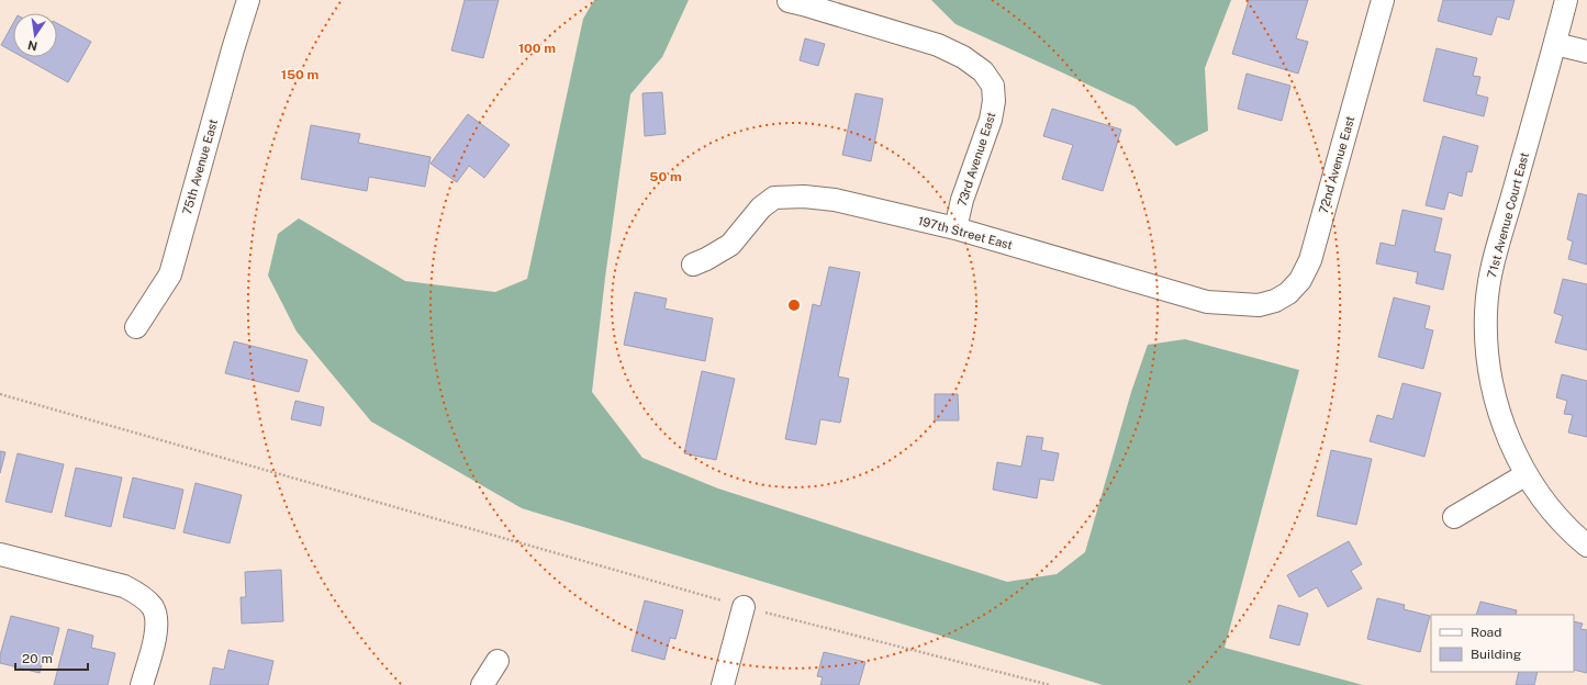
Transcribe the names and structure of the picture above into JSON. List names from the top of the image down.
{
  "streets": {
    "street": [
      "73rd Avenue East",
      "72nd Avenue East",
      "75th Avenue East",
      "71st Avenue Court East",
      "197th Street East"
    ]
  },
  "crossings": [
    ["73rd Avenue East", "197th Street East"],
    ["72nd Avenue East", "197th Street East"]
  ],
  "legend": ["Road", "Building"],
  "scale_bar": "20 m",
  "north": "bottom",
  "rings": ["100 m", "150 m", "50 m"]
}
